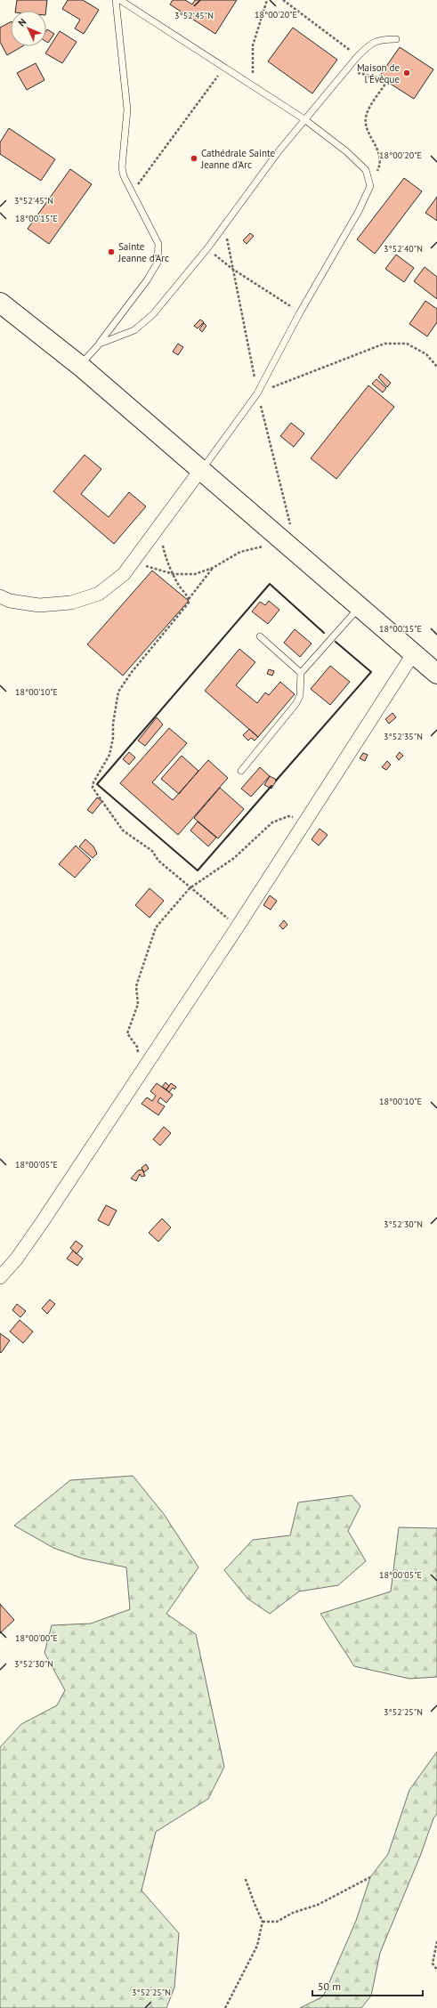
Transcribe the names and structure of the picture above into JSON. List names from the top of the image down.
{
  "places": ["Maison de l'Évêque", "Cathédrale Sainte Jeanne d'Arc", "Sainte Jeanne d'Arc"],
  "scale_bar": "50 m",
  "north": "top left",
  "coordinates": [
    "18°00'20\"E",
    "3°52'45\"N",
    "18°00'15\"E",
    "3°52'40\"N",
    "18°00'10\"E",
    "3°52'35\"N",
    "18°00'05\"E",
    "3°52'30\"N",
    "18°00'00\"E",
    "3°52'25\"N"
  ]
}
